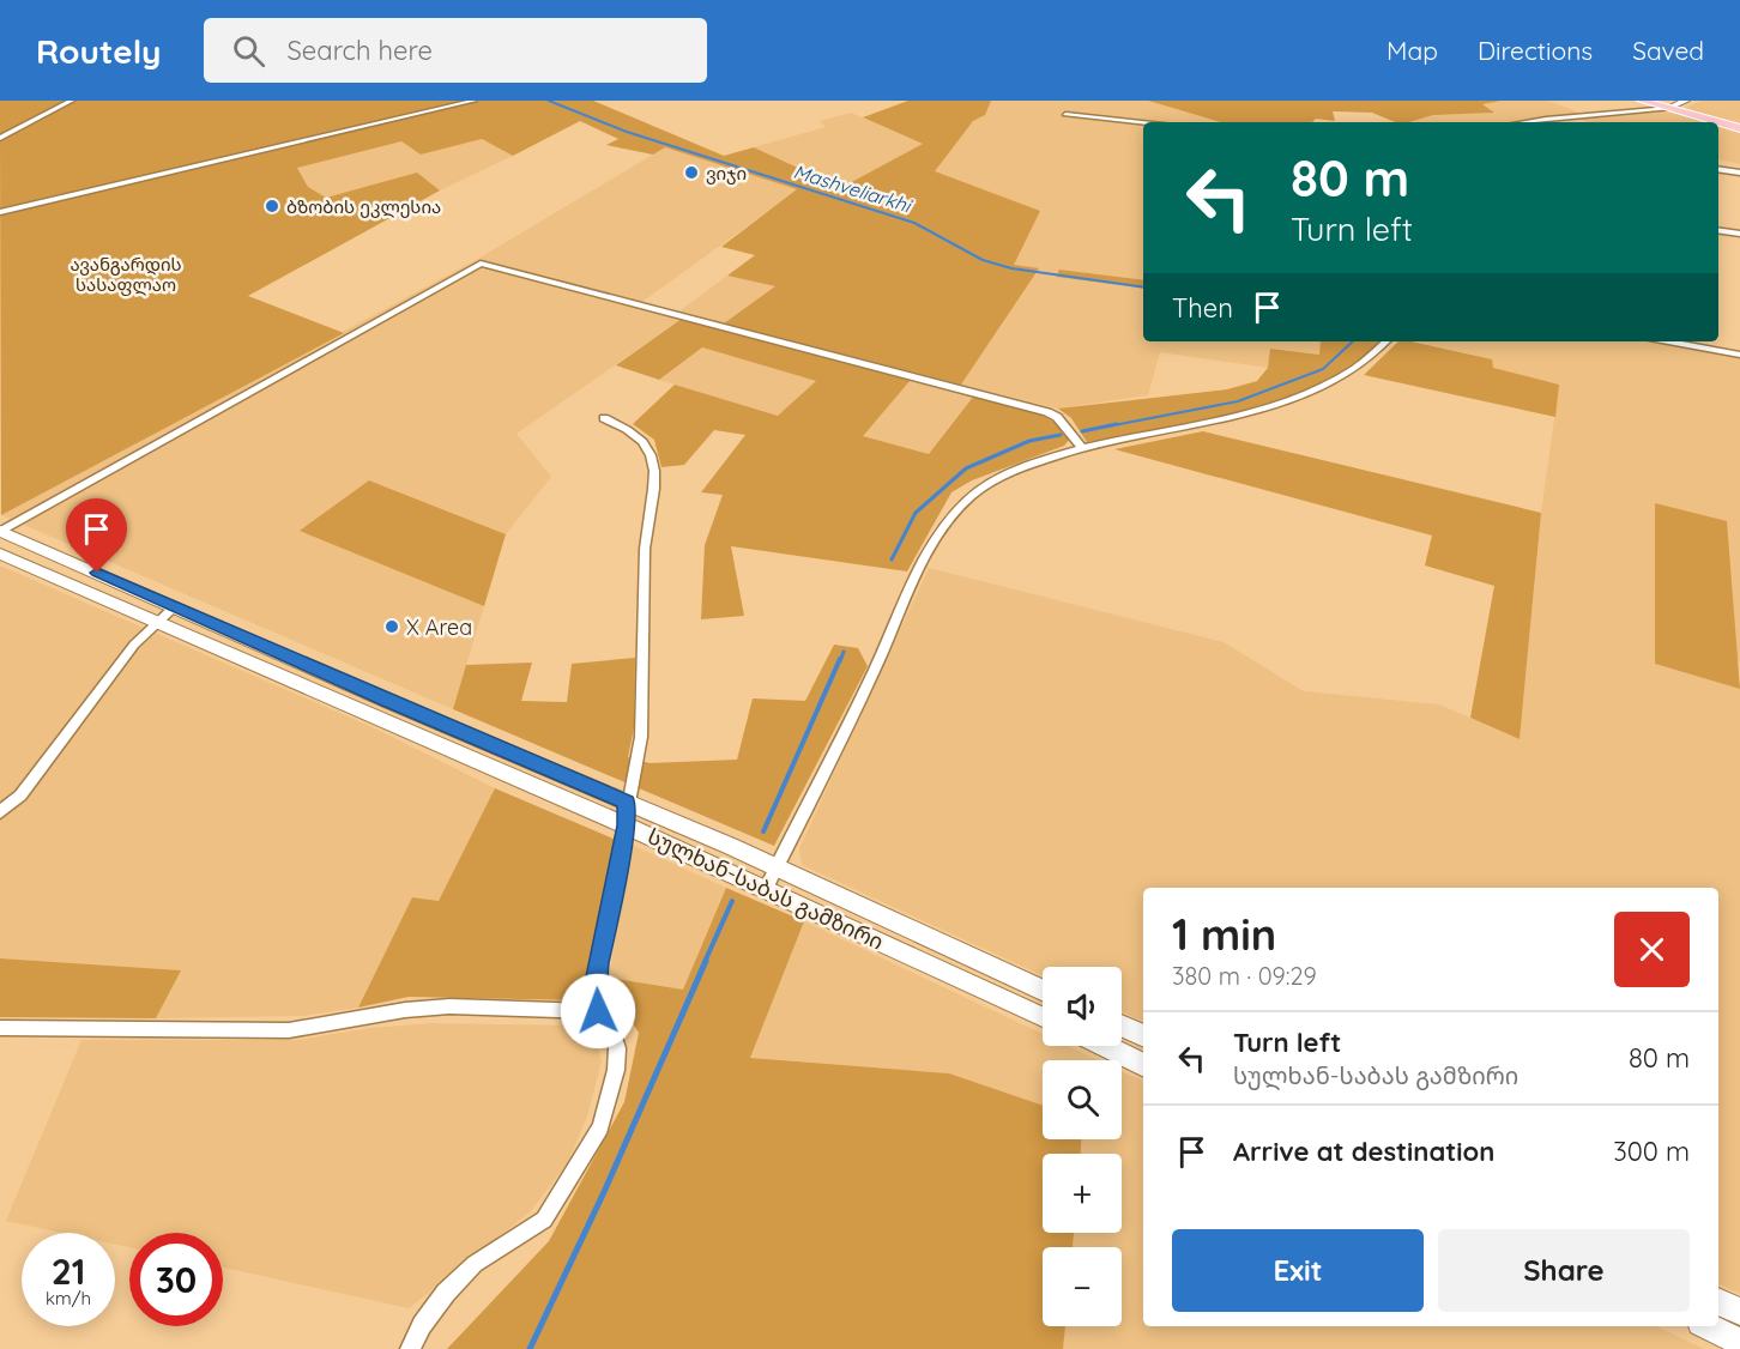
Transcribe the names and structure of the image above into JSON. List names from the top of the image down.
{
  "streets": {
    "main road": ["სულხან-საბას გამზირი"]
  },
  "water": ["Mashveliarkhi"],
  "parks": ["ავანგარდის სასაფლაო"],
  "places": ["ვიჯი", "ბზობის ეკლესია", "X Area"],
  "page": {
    "header": "Routely",
    "search": "Search here",
    "nav": ["Map", "Directions", "Saved"],
    "turn": ["80 m", "Turn left"],
    "then": "Then",
    "heading": ["1 min", "380 m · 09:29"],
    "map_buttons": ["+", "−"],
    "list": [
      {
        "name": "Turn left",
        "note": "სულხან-საბას გამზირი",
        "value": "80 m"
      },
      {
        "name": "Arrive at destination",
        "value": "300 m"
      }
    ],
    "buttons": ["Exit", "Share"],
    "speed": "21 km/h",
    "limit": "30"
  }
}
